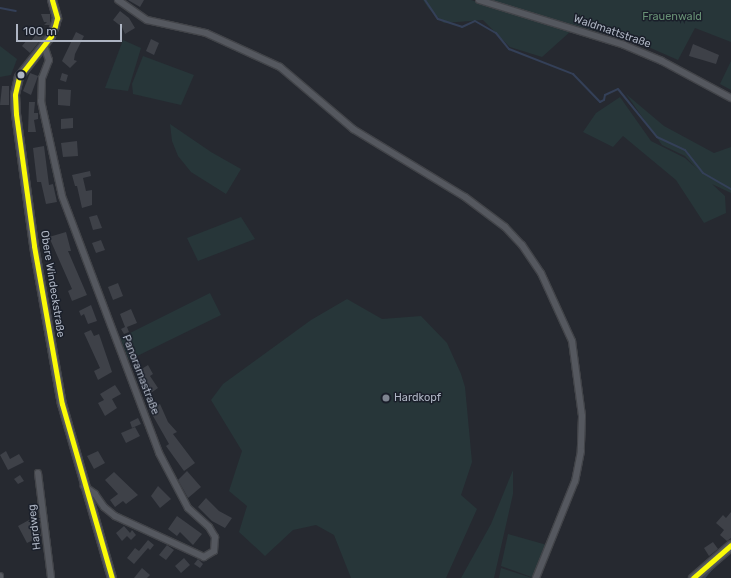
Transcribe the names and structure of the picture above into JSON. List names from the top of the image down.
{
  "streets": {
    "street": [
      "Waldmattstraße",
      "Obere Windeckstraße",
      "Panoramastraße",
      "Hardweg"
    ]
  },
  "crossings": [
    ["Obere Windeckstraße", "Panoramastraße"]
  ],
  "parks": ["Frauenwald"],
  "places": ["Hardkopf"],
  "scale_bar": "100 m"
}
